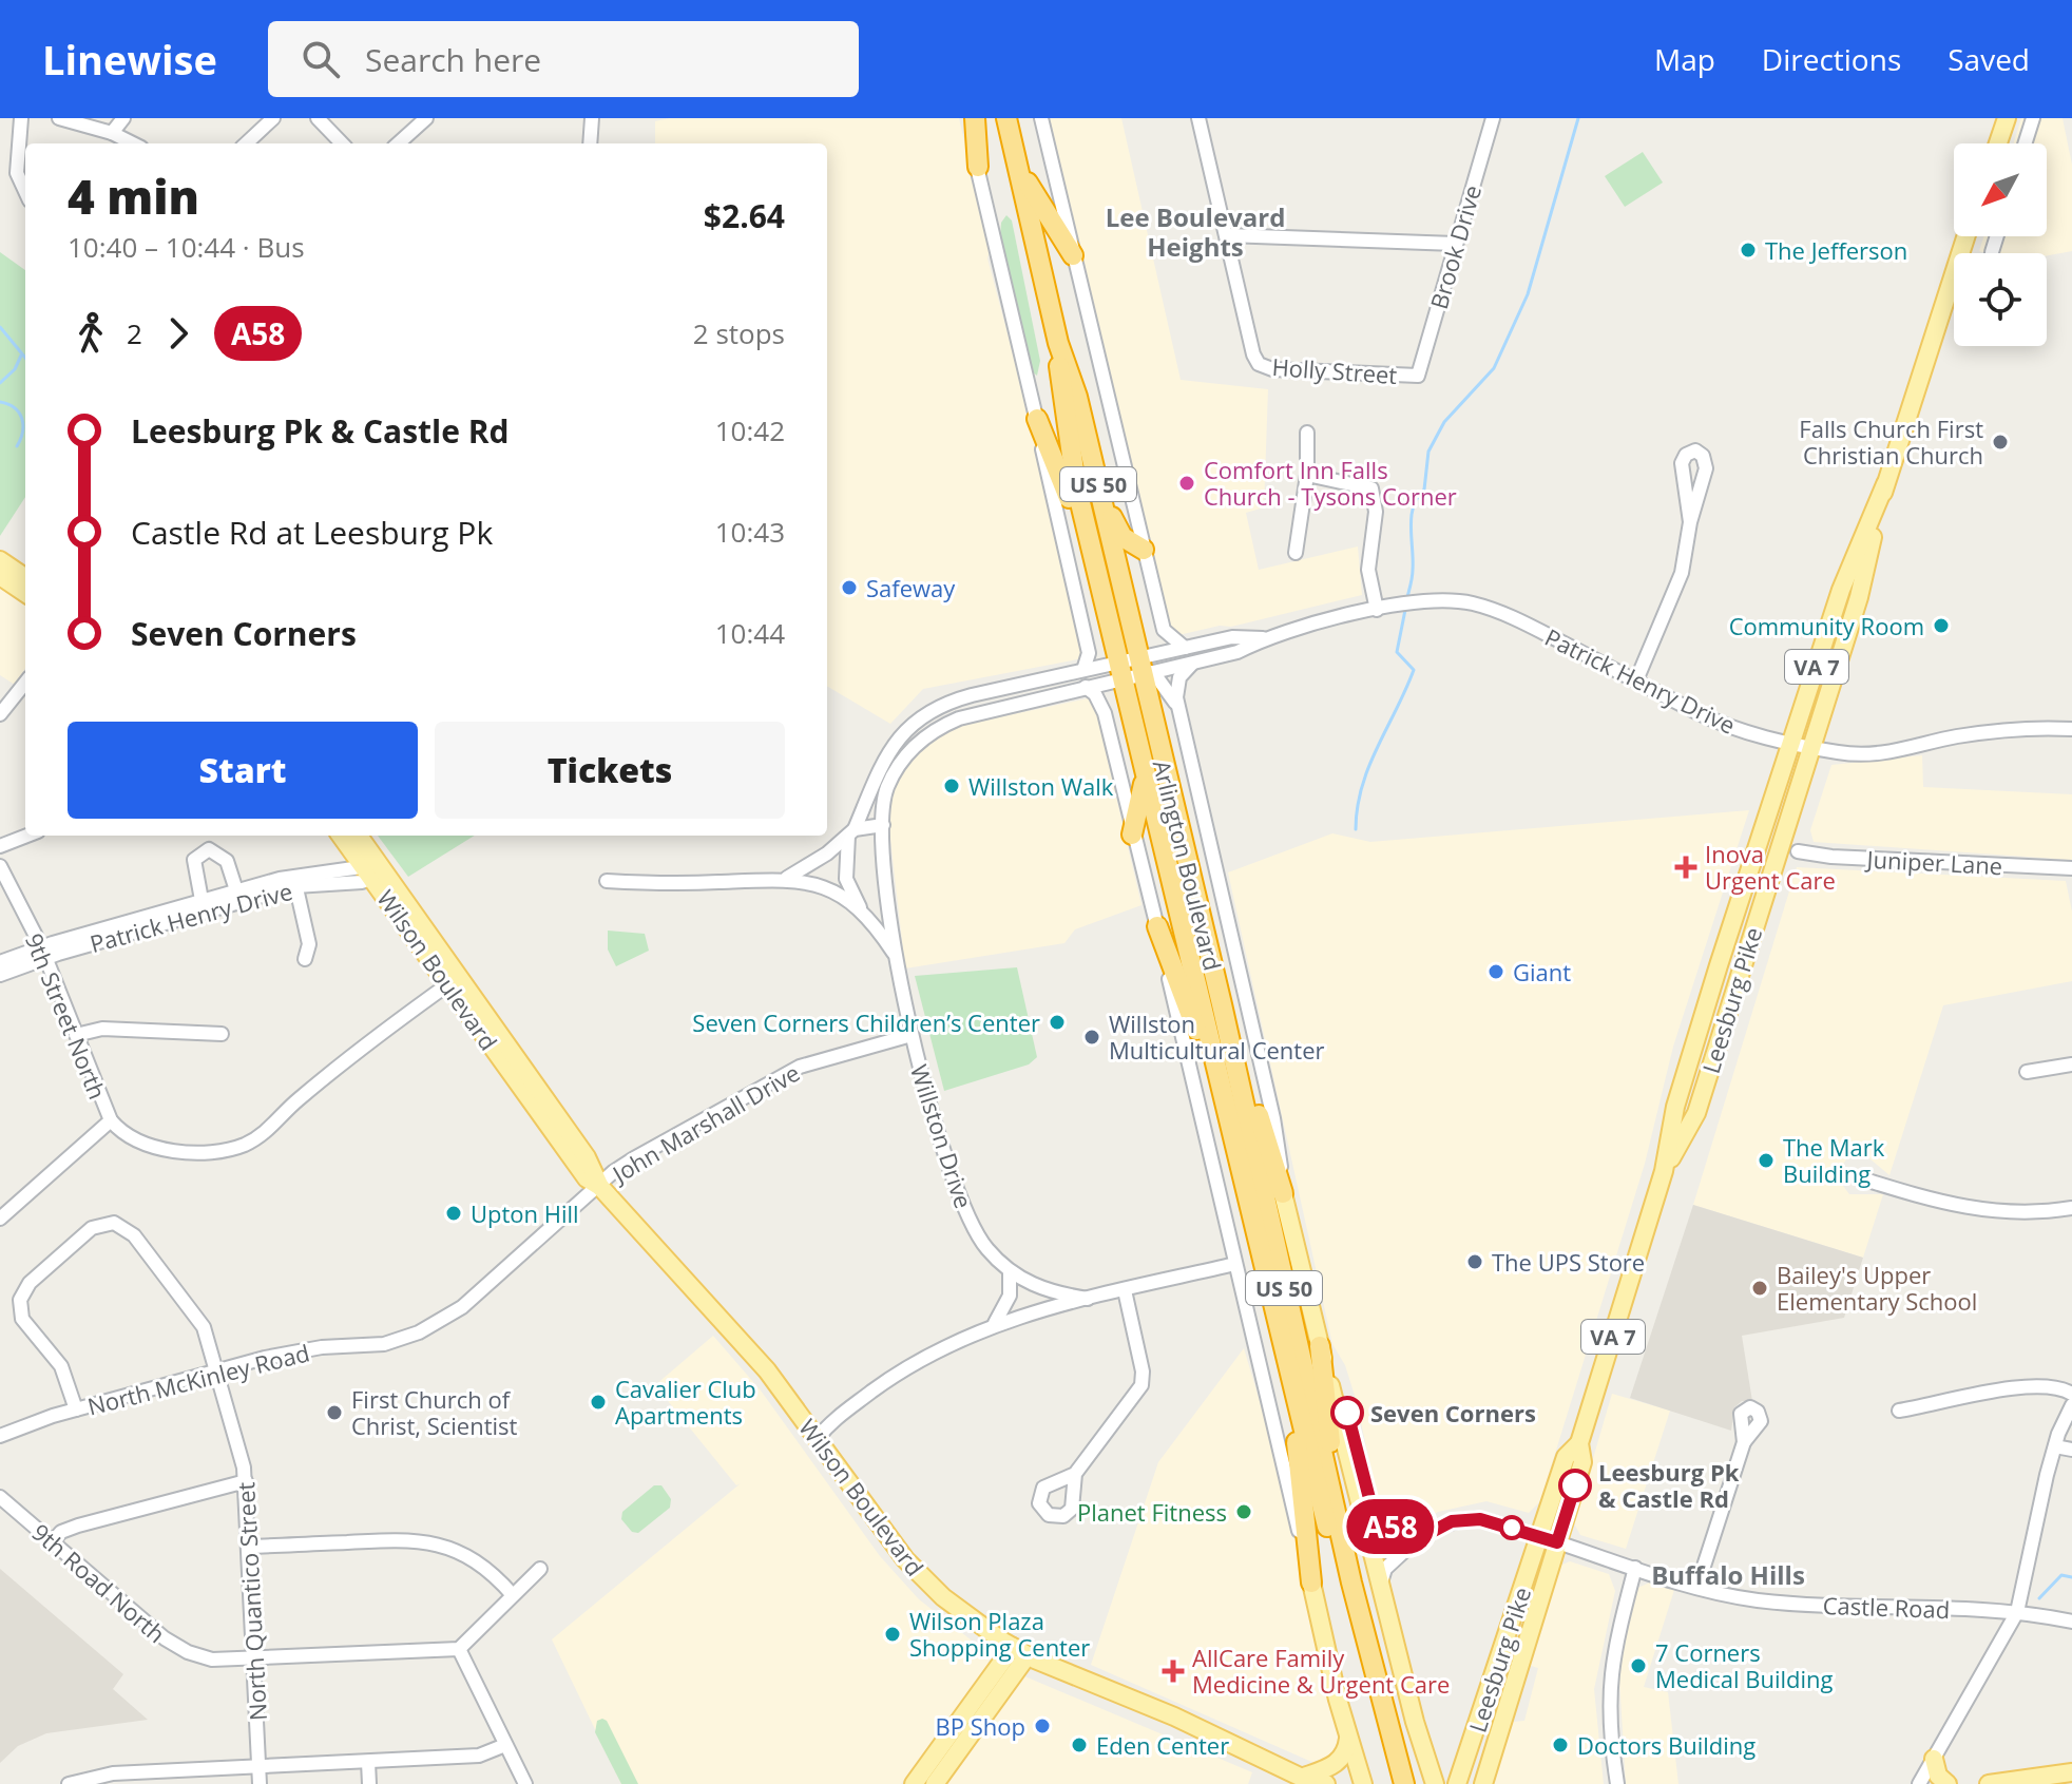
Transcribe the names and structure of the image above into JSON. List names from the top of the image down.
{
  "streets": {
    "highway": ["US 50", "Arlington Boulevard"],
    "main road": ["VA 7", "Wilson Boulevard", "Leesburg Pike"],
    "street": [
      "Brook Drive",
      "Holly Street",
      "Patrick Henry Drive",
      "Juniper Lane",
      "9th Street North",
      "John Marshall Drive",
      "Willston Drive",
      "North McKinley Road",
      "9th Road North",
      "North Quantico Street",
      "Castle Road"
    ]
  },
  "crossings": [
    ["Brook Drive", "Holly Street"],
    ["Patrick Henry Drive", "Arlington Boulevard"],
    ["Patrick Henry Drive", "Wilson Boulevard"],
    ["Patrick Henry Drive", "Leesburg Pike"],
    ["Patrick Henry Drive", "9th Street North"],
    ["Patrick Henry Drive", "Willston Drive"],
    ["Wilson Boulevard", "John Marshall Drive"],
    ["Wilson Boulevard", "North McKinley Road"],
    ["Leesburg Pike", "Castle Road"],
    ["John Marshall Drive", "Willston Drive"],
    ["John Marshall Drive", "North McKinley Road"],
    ["North McKinley Road", "North Quantico Street"],
    ["9th Road North", "North Quantico Street"]
  ],
  "districts": ["Lee Boulevard Heights", "Buffalo Hills"],
  "places": {
    "other": [
      "The Jefferson",
      "Falls Church First Christian Church",
      "Comfort Inn Falls Church - Tysons Corner",
      "Safeway",
      "Community Room",
      "Willston Walk",
      "Giant",
      "Seven Corners Children’s Center",
      "Willston Multicultural Center",
      "The Mark Building",
      "Upton Hill",
      "The UPS Store",
      "Bailey's Upper Elementary School",
      "Cavalier Club Apartments",
      "First Church of Christ, Scientist",
      "Seven Corners",
      "Leesburg Pk & Castle Rd",
      "Planet Fitness",
      "Wilson Plaza Shopping Center",
      "7 Corners Medical Building",
      "BP Shop",
      "Eden Center",
      "Doctors Building"
    ],
    "health": ["Inova Urgent Care", "AllCare Family Medicine & Urgent Care"]
  },
  "lines": ["bus line A58"],
  "north": "bottom left",
  "page": {
    "header": "Linewise",
    "search": "Search here",
    "nav": ["Map", "Directions", "Saved"],
    "on_map": "A58",
    "heading": ["4 min", "10:40 – 10:44 · Bus", "$2.64"],
    "legs": ["2", "A58", "2 stops"],
    "list": [
      {
        "name": "Leesburg Pk & Castle Rd",
        "value": "10:42"
      },
      {
        "name": "Castle Rd at Leesburg Pk",
        "value": "10:43"
      },
      {
        "name": "Seven Corners",
        "value": "10:44"
      }
    ],
    "buttons": ["Start", "Tickets"]
  }
}
